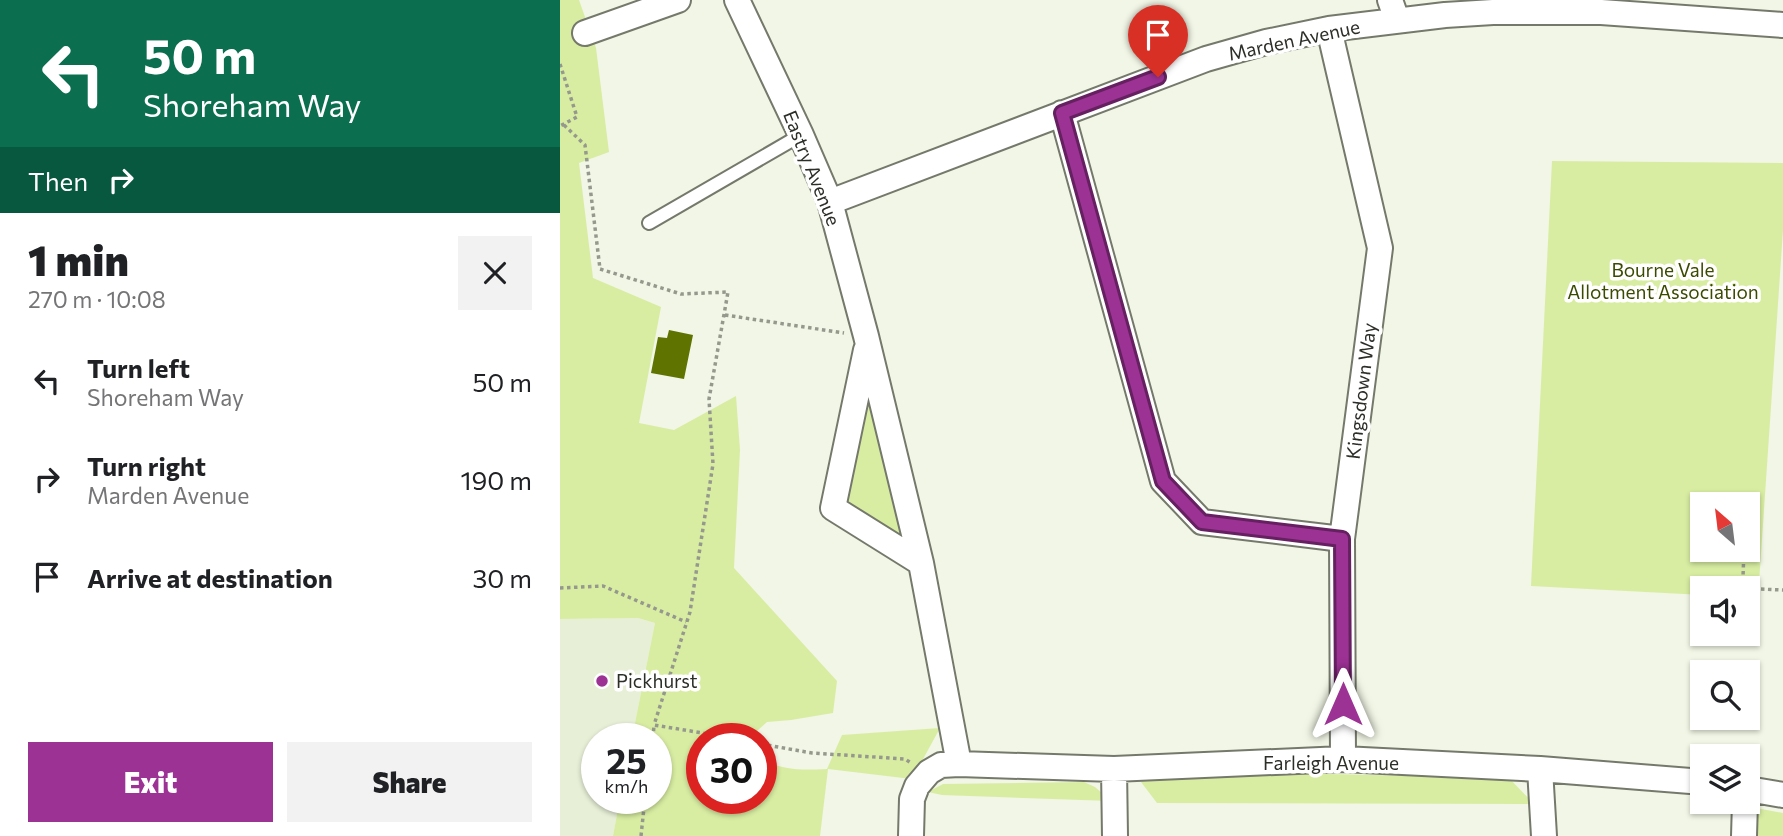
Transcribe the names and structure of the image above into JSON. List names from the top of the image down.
{
  "streets": {
    "street": [
      "Marden Avenue",
      "Eastry Avenue",
      "Kingsdown Way",
      "Farleigh Avenue"
    ]
  },
  "crossings": [
    ["Marden Avenue", "Eastry Avenue"],
    ["Marden Avenue", "Kingsdown Way"],
    ["Eastry Avenue", "Farleigh Avenue"],
    ["Kingsdown Way", "Farleigh Avenue"]
  ],
  "parks": ["Bourne Vale Allotment Association"],
  "places": ["Pickhurst"],
  "north": "top left",
  "page": {
    "turn": ["50 m", "Shoreham Way"],
    "then": "Then",
    "heading": ["1 min", "270 m · 10:08"],
    "list": [
      {
        "name": "Turn left",
        "note": "Shoreham Way",
        "value": "50 m"
      },
      {
        "name": "Turn right",
        "note": "Marden Avenue",
        "value": "190 m"
      },
      {
        "name": "Arrive at destination",
        "value": "30 m"
      }
    ],
    "speed": "25 km/h",
    "limit": "30",
    "buttons": ["Exit", "Share"]
  }
}
